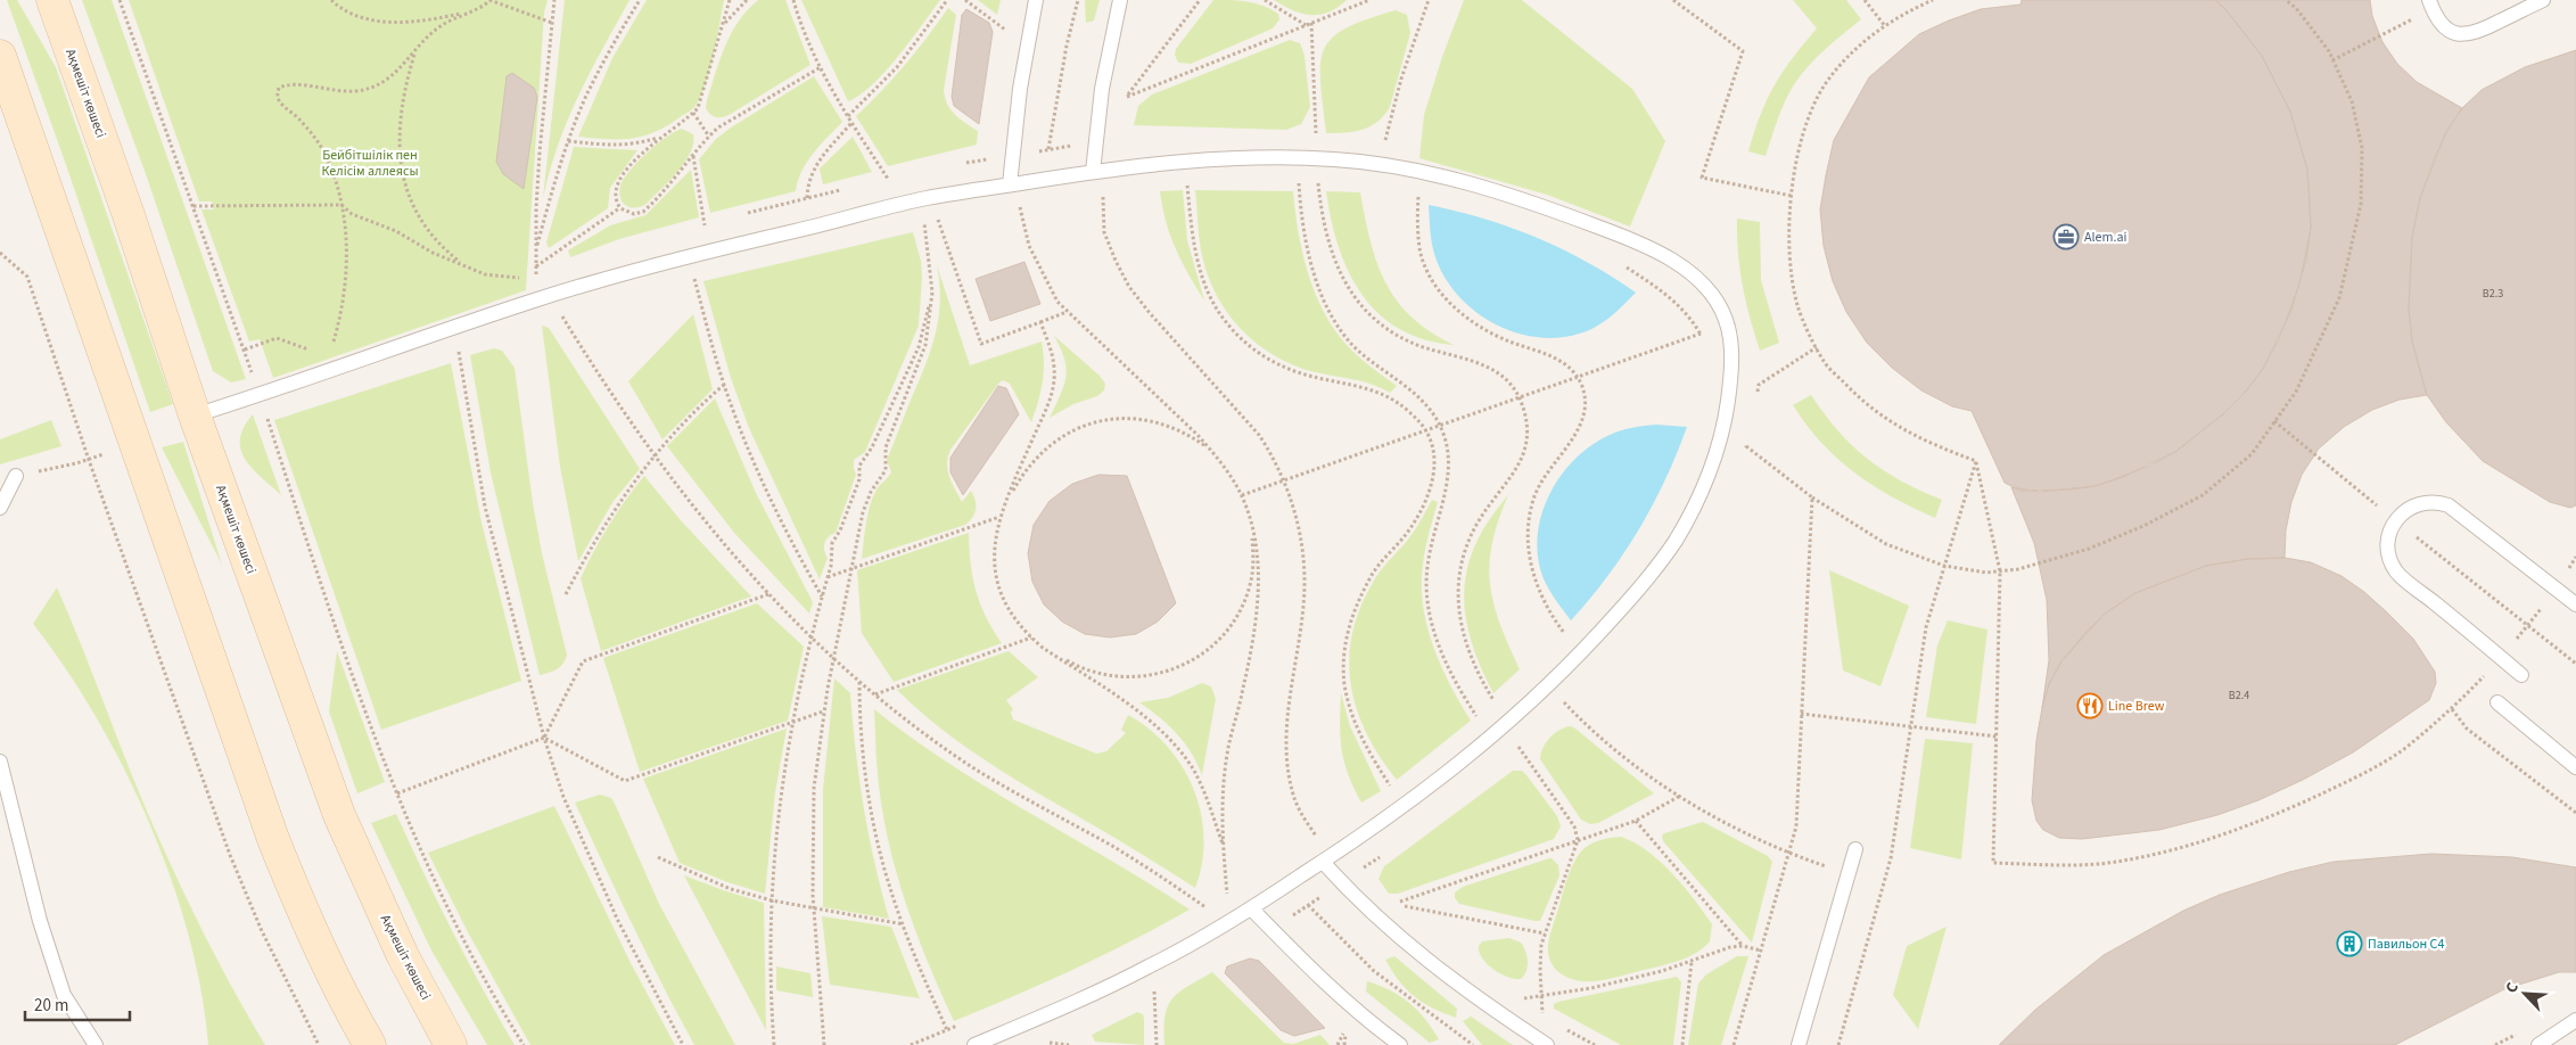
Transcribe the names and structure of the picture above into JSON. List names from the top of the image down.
{
  "streets": {
    "street": ["Ақмешіт көшесі"]
  },
  "parks": ["Бейбітшілік пен Келісім аллеясы"],
  "places": {
    "office": ["Alem.ai"],
    "restaurant": ["Line Brew"],
    "building": ["Павильон С4"]
  },
  "house_numbers": ["В2.3", "В2.4"],
  "scale_bar": "20 m",
  "north": "top left"
}
